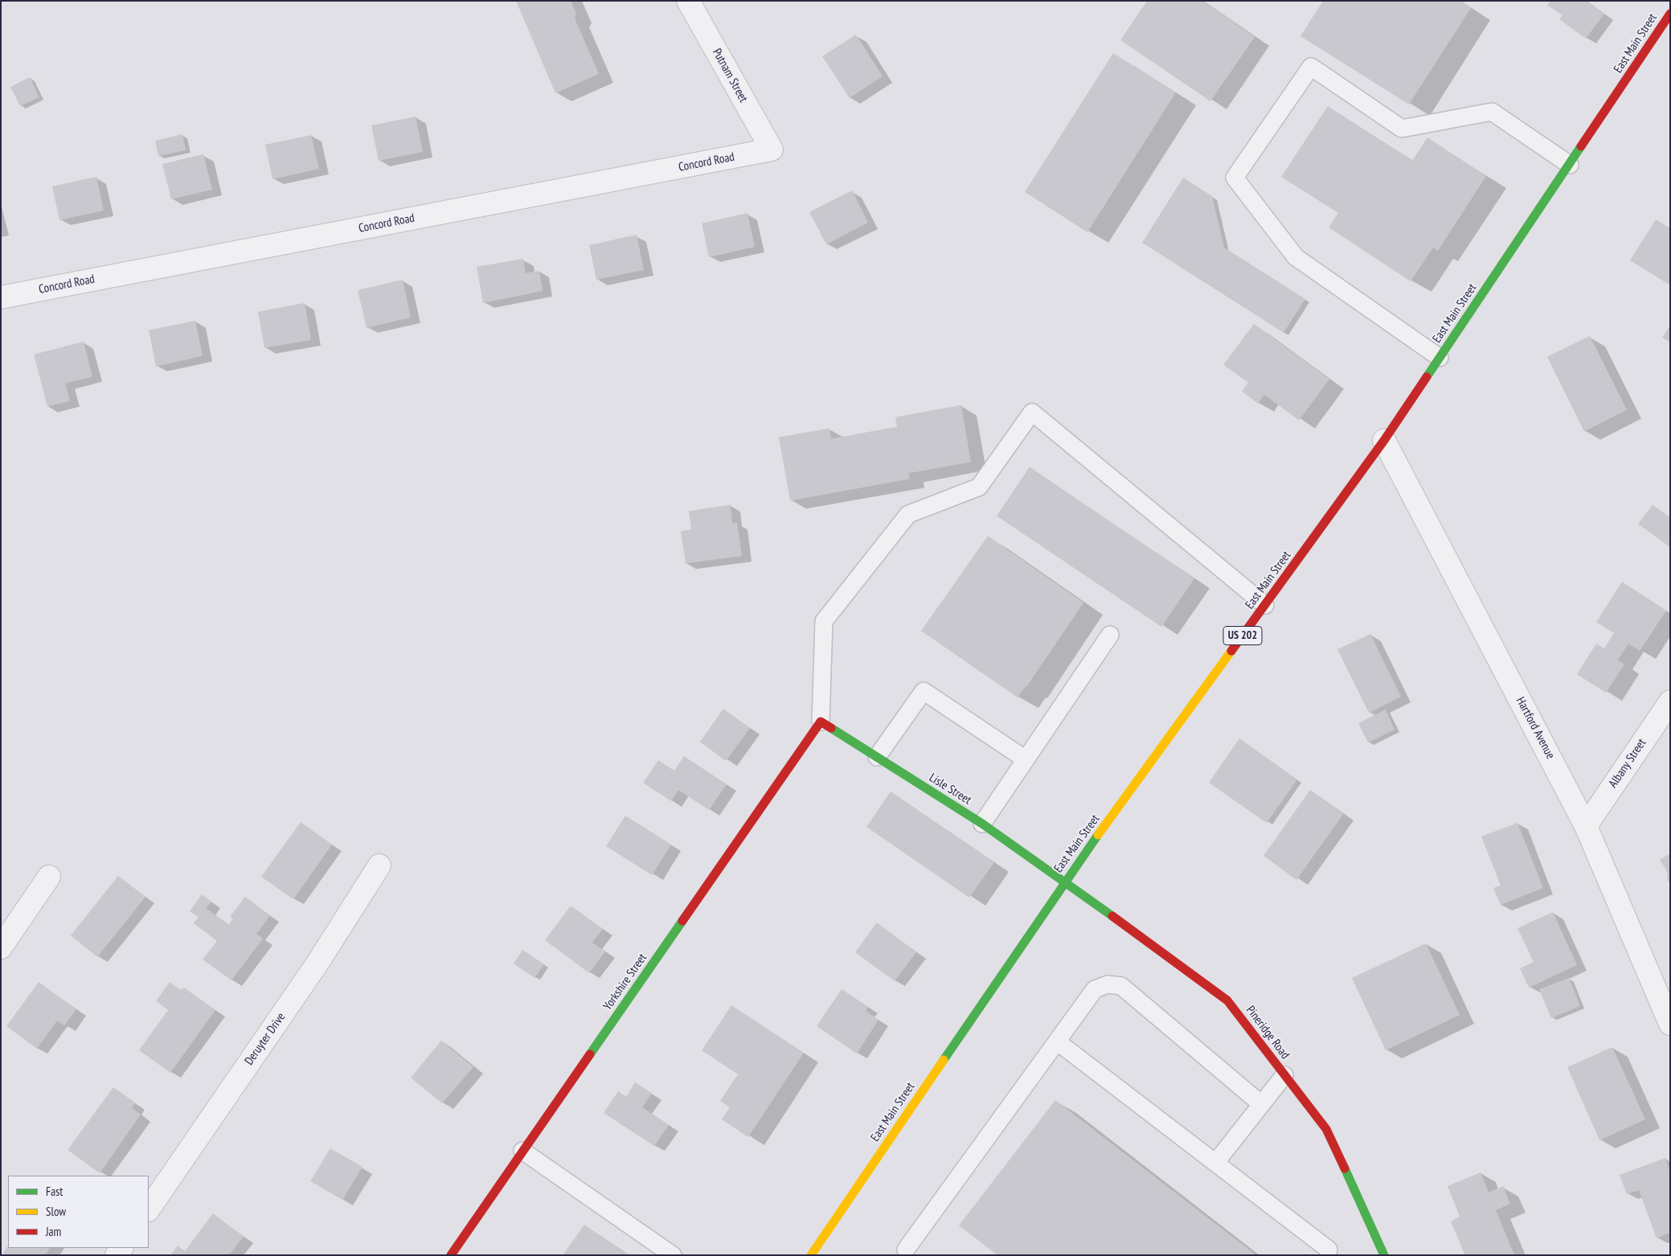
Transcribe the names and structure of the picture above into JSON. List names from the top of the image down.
{
  "streets": {
    "main road": [
      "East Main Street",
      "US 202",
      "Lisle Street",
      "Yorkshire Street",
      "Pineridge Road"
    ],
    "street": [
      "Putnam Street",
      "Concord Road",
      "Hartford Avenue",
      "Albany Street",
      "Deruyter Drive"
    ]
  },
  "crossings": [
    ["East Main Street", "Hartford Avenue"],
    ["East Main Street", "Lisle Street"],
    ["East Main Street", "Pineridge Road"],
    ["Putnam Street", "Concord Road"],
    ["Hartford Avenue", "Albany Street"],
    ["Lisle Street", "Yorkshire Street"],
    ["Lisle Street", "Pineridge Road"]
  ],
  "legend": ["Fast", "Slow", "Jam"]
}
